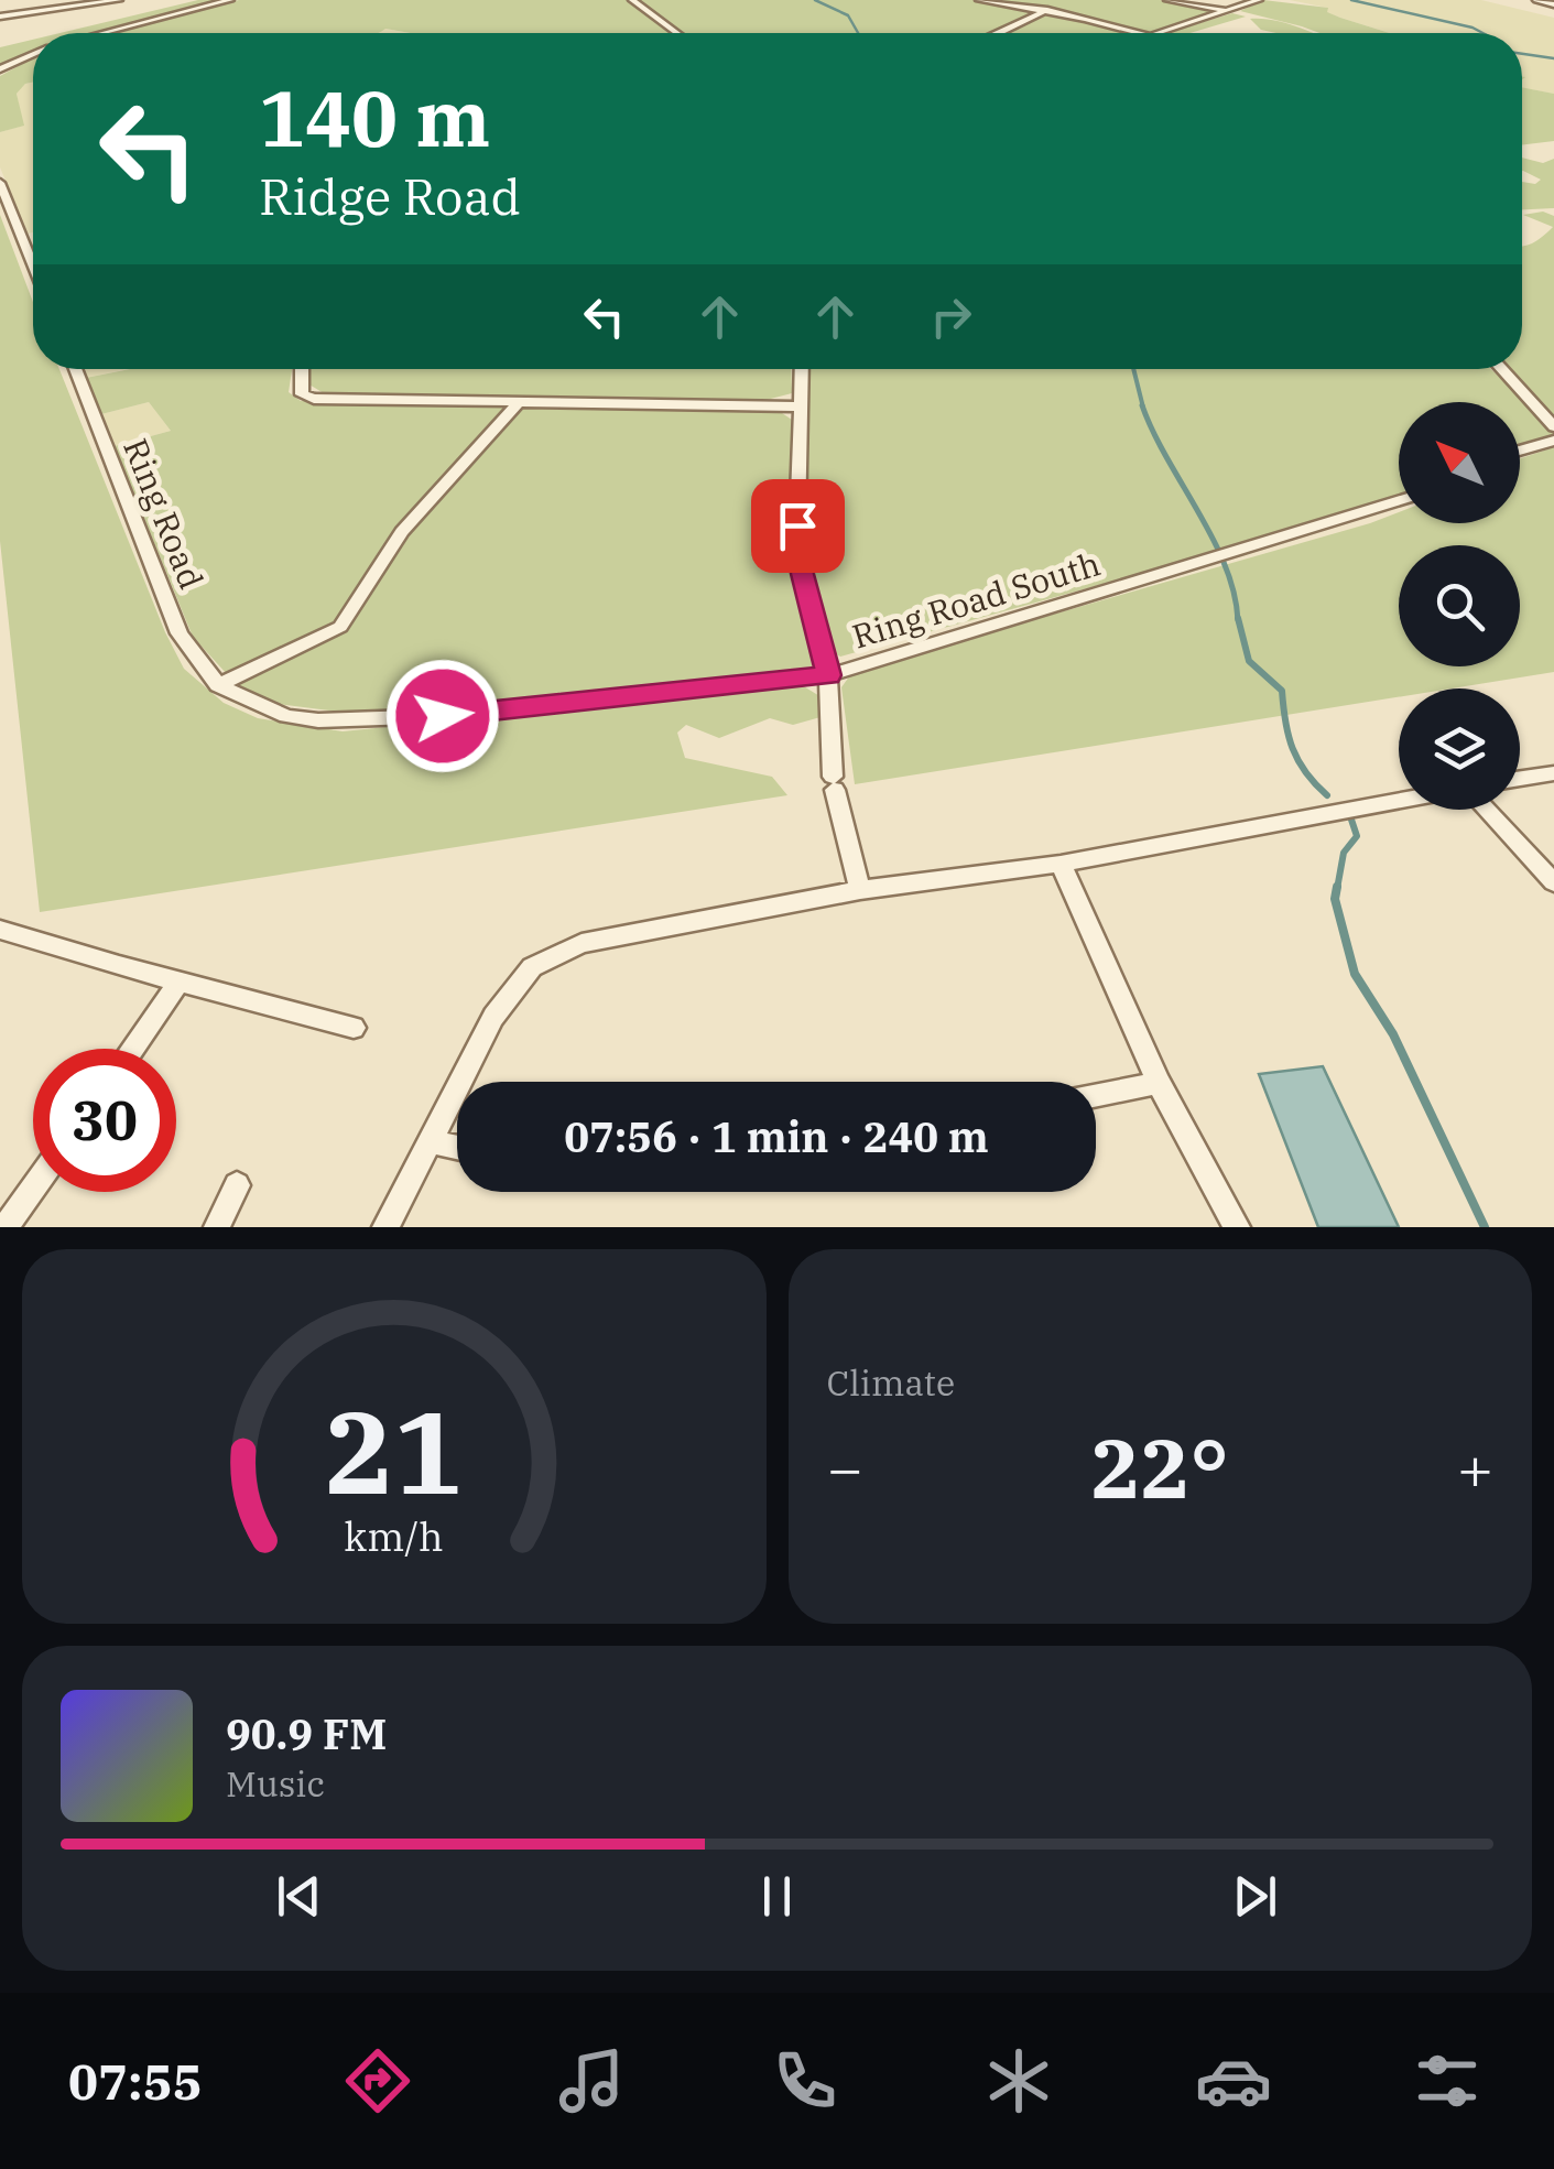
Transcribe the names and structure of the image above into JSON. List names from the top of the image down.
{
  "streets": {
    "street": ["Ring Road", "Ring Road South"]
  },
  "crossings": [
    ["Ring Road", "Ring Road South"]
  ],
  "north": "top left",
  "page": {
    "turn": ["140 m", "Ridge Road"],
    "limit": "30",
    "trip": "07:56 · 1 min · 240 m",
    "tile": "Climate",
    "heat": ["−", "22°", "+"],
    "song": ["90.9 FM", "Music"],
    "tabs": "07:55",
    "gauge": ["21", "km/h"]
  }
}
